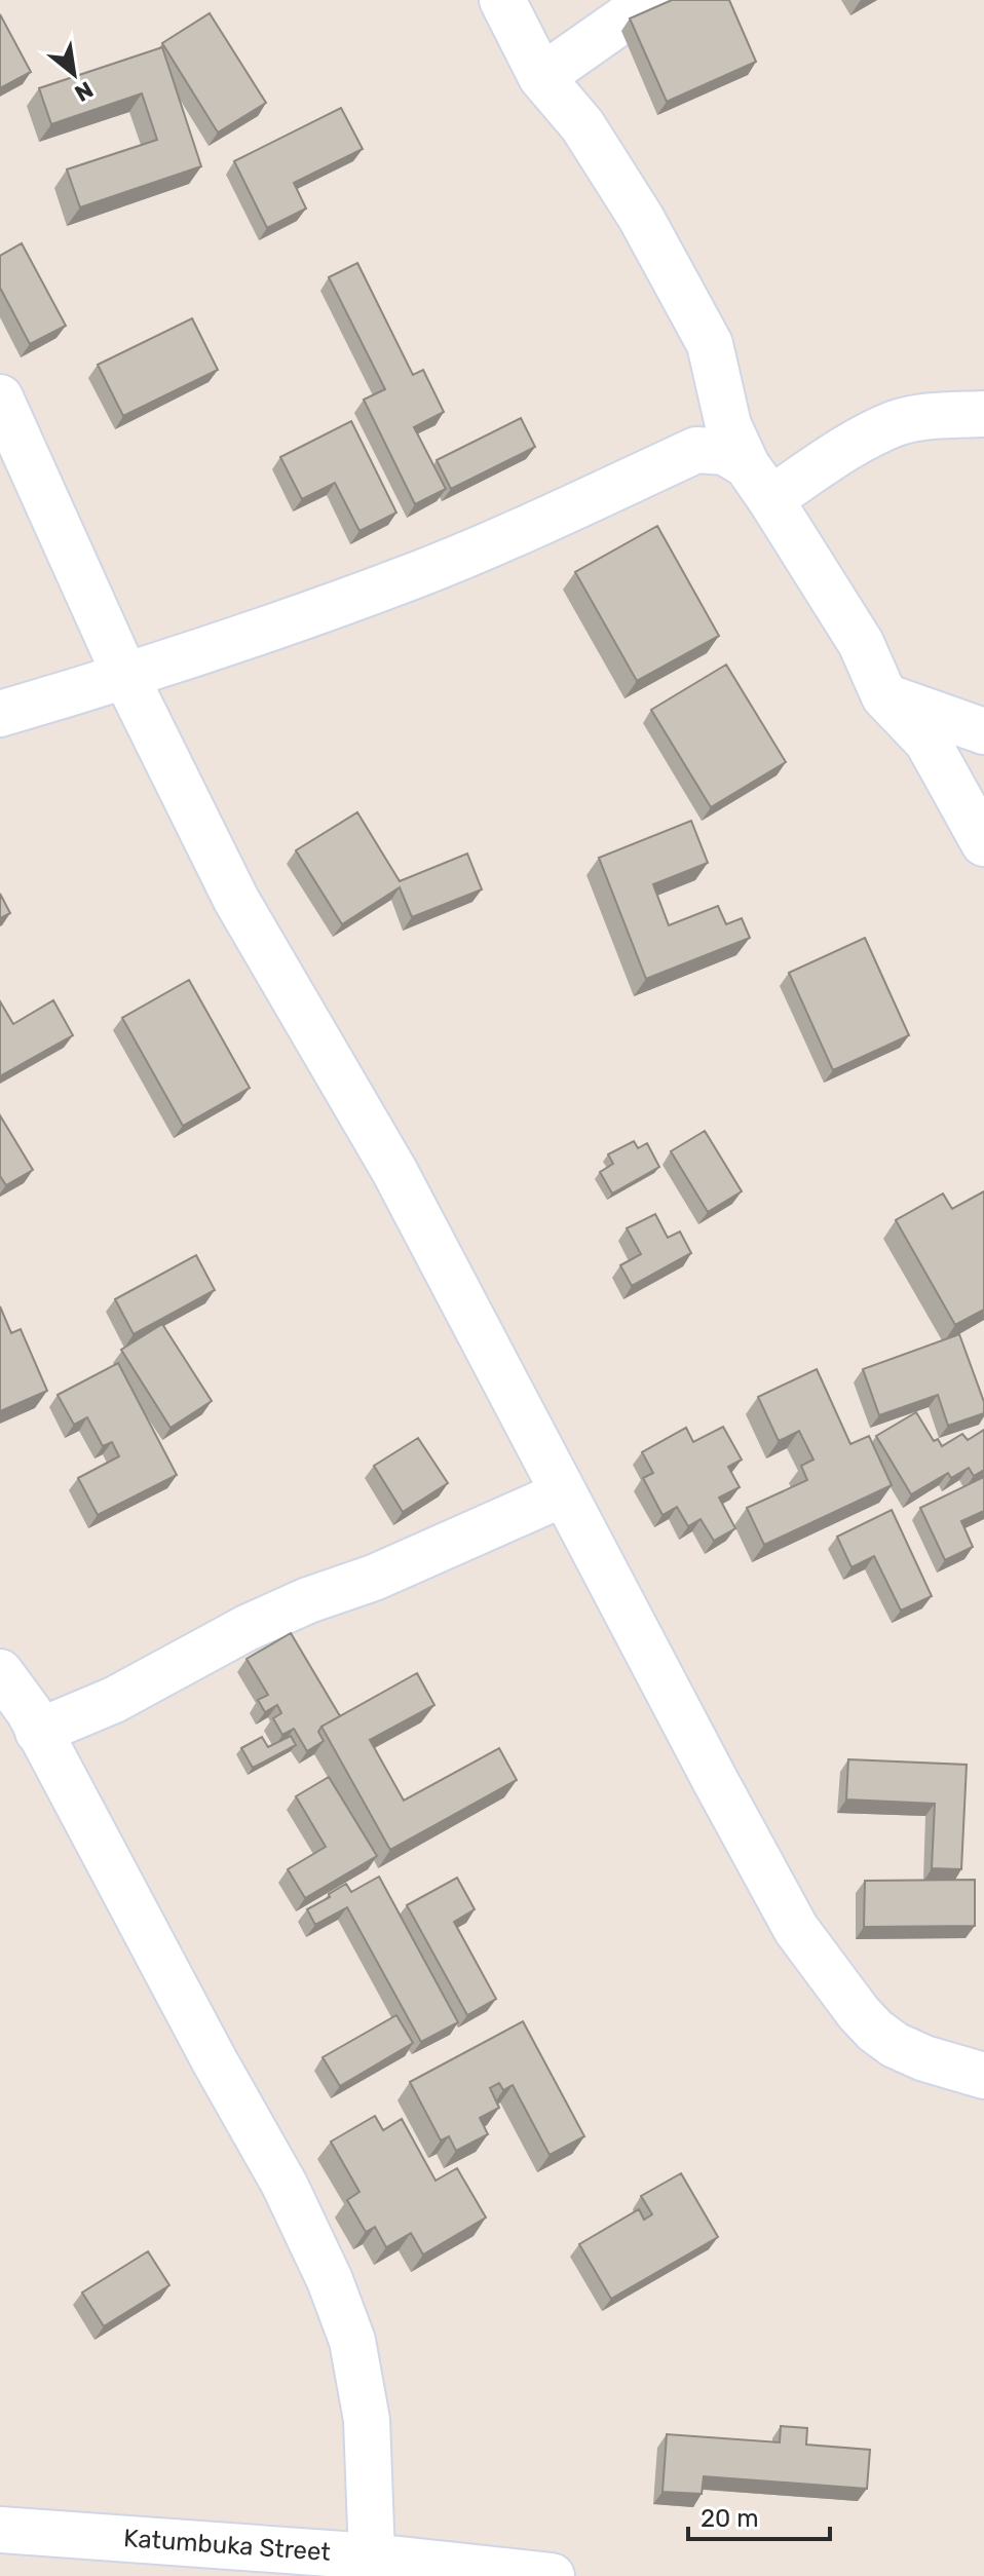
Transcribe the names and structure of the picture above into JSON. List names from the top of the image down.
{
  "streets": {
    "street": ["Katumbuka Street"]
  },
  "scale_bar": "20 m",
  "north": "bottom right"
}
